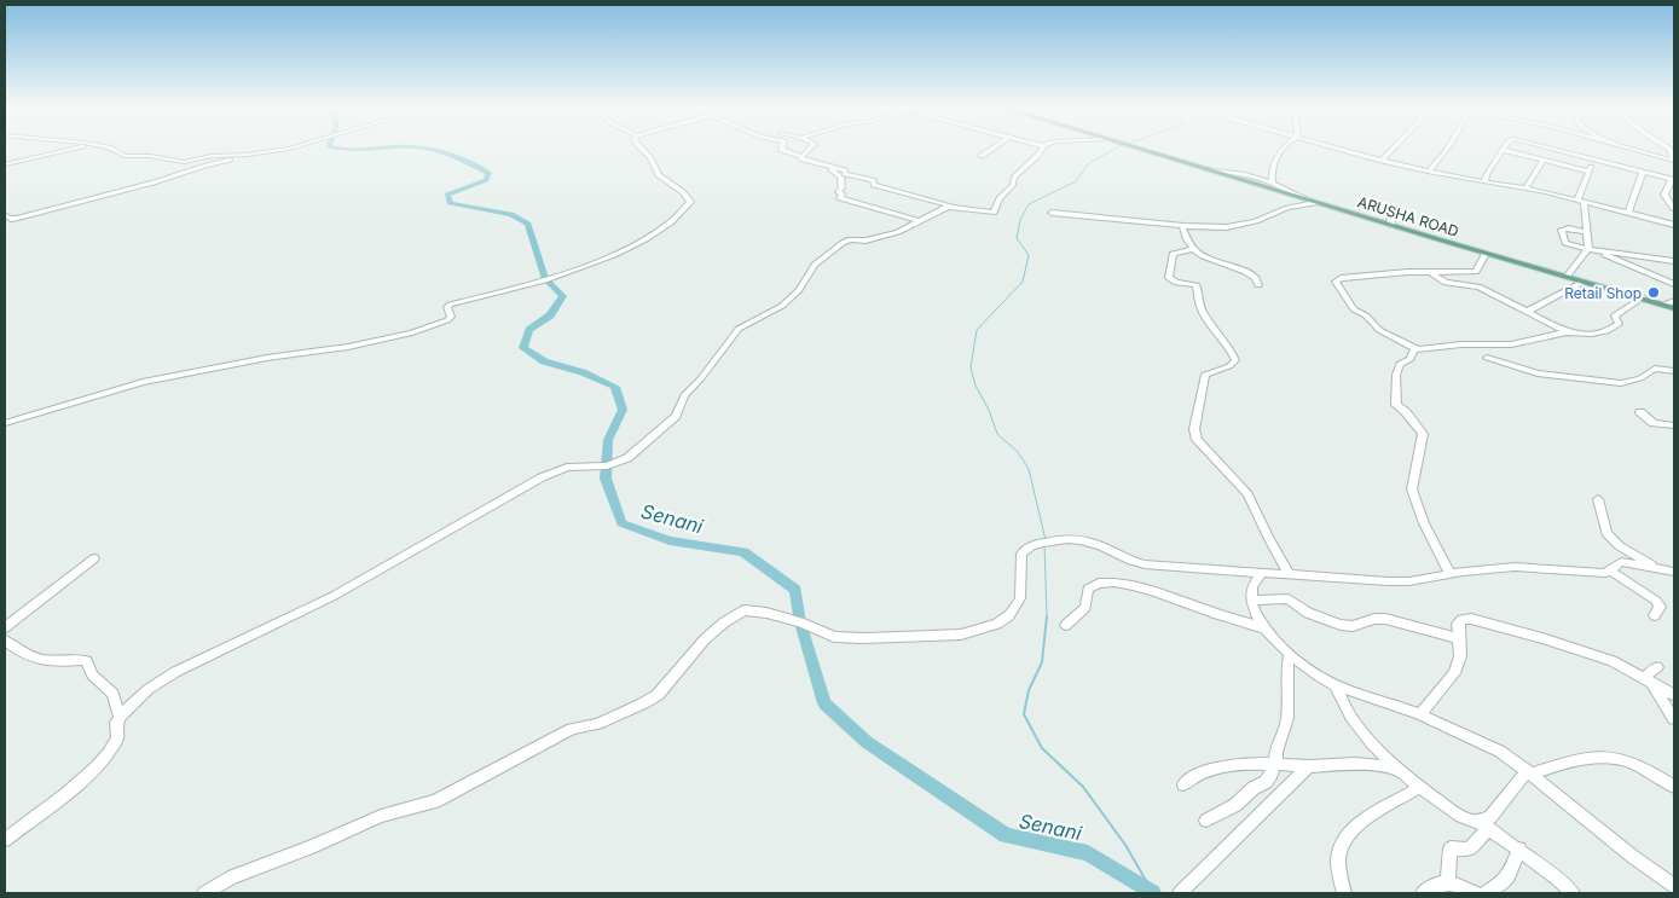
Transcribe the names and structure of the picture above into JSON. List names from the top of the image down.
{
  "streets": {
    "main road": ["ARUSHA ROAD"]
  },
  "water": ["Senani"],
  "places": ["Retail Shop"]
}
